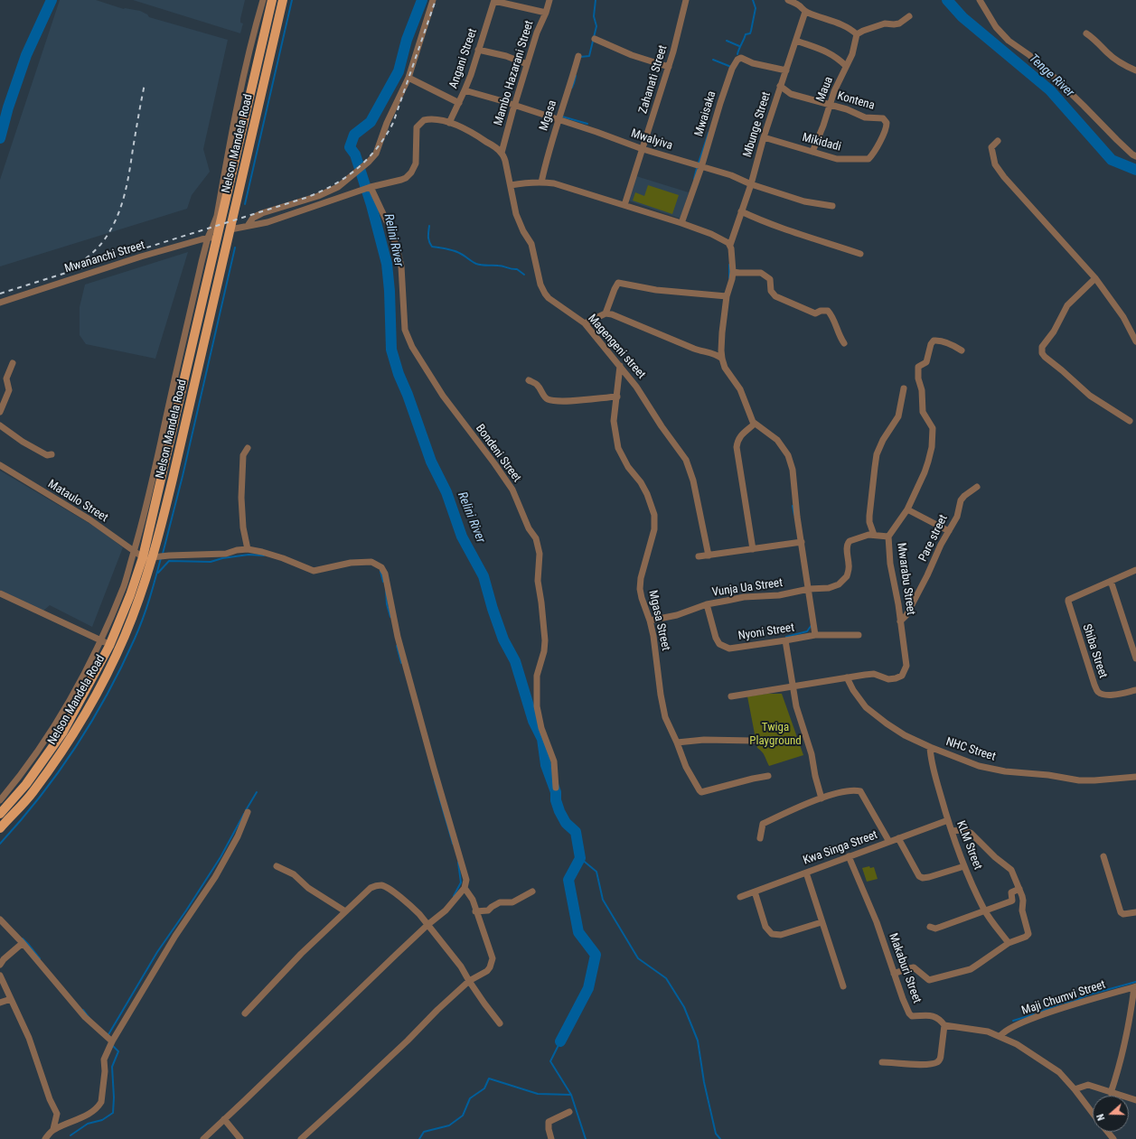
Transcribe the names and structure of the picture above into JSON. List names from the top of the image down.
{
  "streets": {
    "main road": ["Nelson Mandela Road"],
    "street": [
      "Angani Street",
      "Mambo Hazarani Street",
      "Zahanati Street",
      "Maua",
      "Kontena",
      "Mwaisaka",
      "Mgasa",
      "Mbunge Street",
      "Mwalyiva",
      "Mikidadi",
      "Mwananchi Street",
      "Magengeni street",
      "Bondeni Street",
      "Mataulo Street",
      "Pare street",
      "Mwarabu Street",
      "Vunja Ua Street",
      "Mgasa Street",
      "Nyoni Street",
      "Shiba Street",
      "NHC Street",
      "KLM Street",
      "Kwa Singa Street",
      "Makaburi Street",
      "Maji Chumvi Street"
    ]
  },
  "crossings": [
    ["Angani Street", "Mwalyiva"],
    ["Mambo Hazarani Street", "Mwalyiva"],
    ["Mambo Hazarani Street", "Magengeni street"],
    ["Zahanati Street", "Mwalyiva"],
    ["Maua", "Kontena"],
    ["Maua", "Mikidadi"],
    ["Kontena", "Mbunge Street"],
    ["Kontena", "Mikidadi"],
    ["Mwaisaka", "Mbunge Street"],
    ["Mwaisaka", "Mwalyiva"],
    ["Mgasa", "Mwalyiva"],
    ["Mbunge Street", "Mwalyiva"],
    ["Mbunge Street", "Mikidadi"],
    ["Nelson Mandela Road", "Mwananchi Street"],
    ["Nelson Mandela Road", "Mataulo Street"],
    ["Magengeni street", "Mgasa Street"],
    ["Pare street", "Mwarabu Street"],
    ["Mwarabu Street", "NHC Street"],
    ["Vunja Ua Street", "Mgasa Street"],
    ["Vunja Ua Street", "Nyoni Street"],
    ["NHC Street", "KLM Street"],
    ["KLM Street", "Kwa Singa Street"],
    ["Kwa Singa Street", "Makaburi Street"],
    ["Makaburi Street", "Maji Chumvi Street"]
  ],
  "water": ["Tenge River", "Relini River"],
  "parks": ["Twiga Playground"],
  "north": "left"
}
